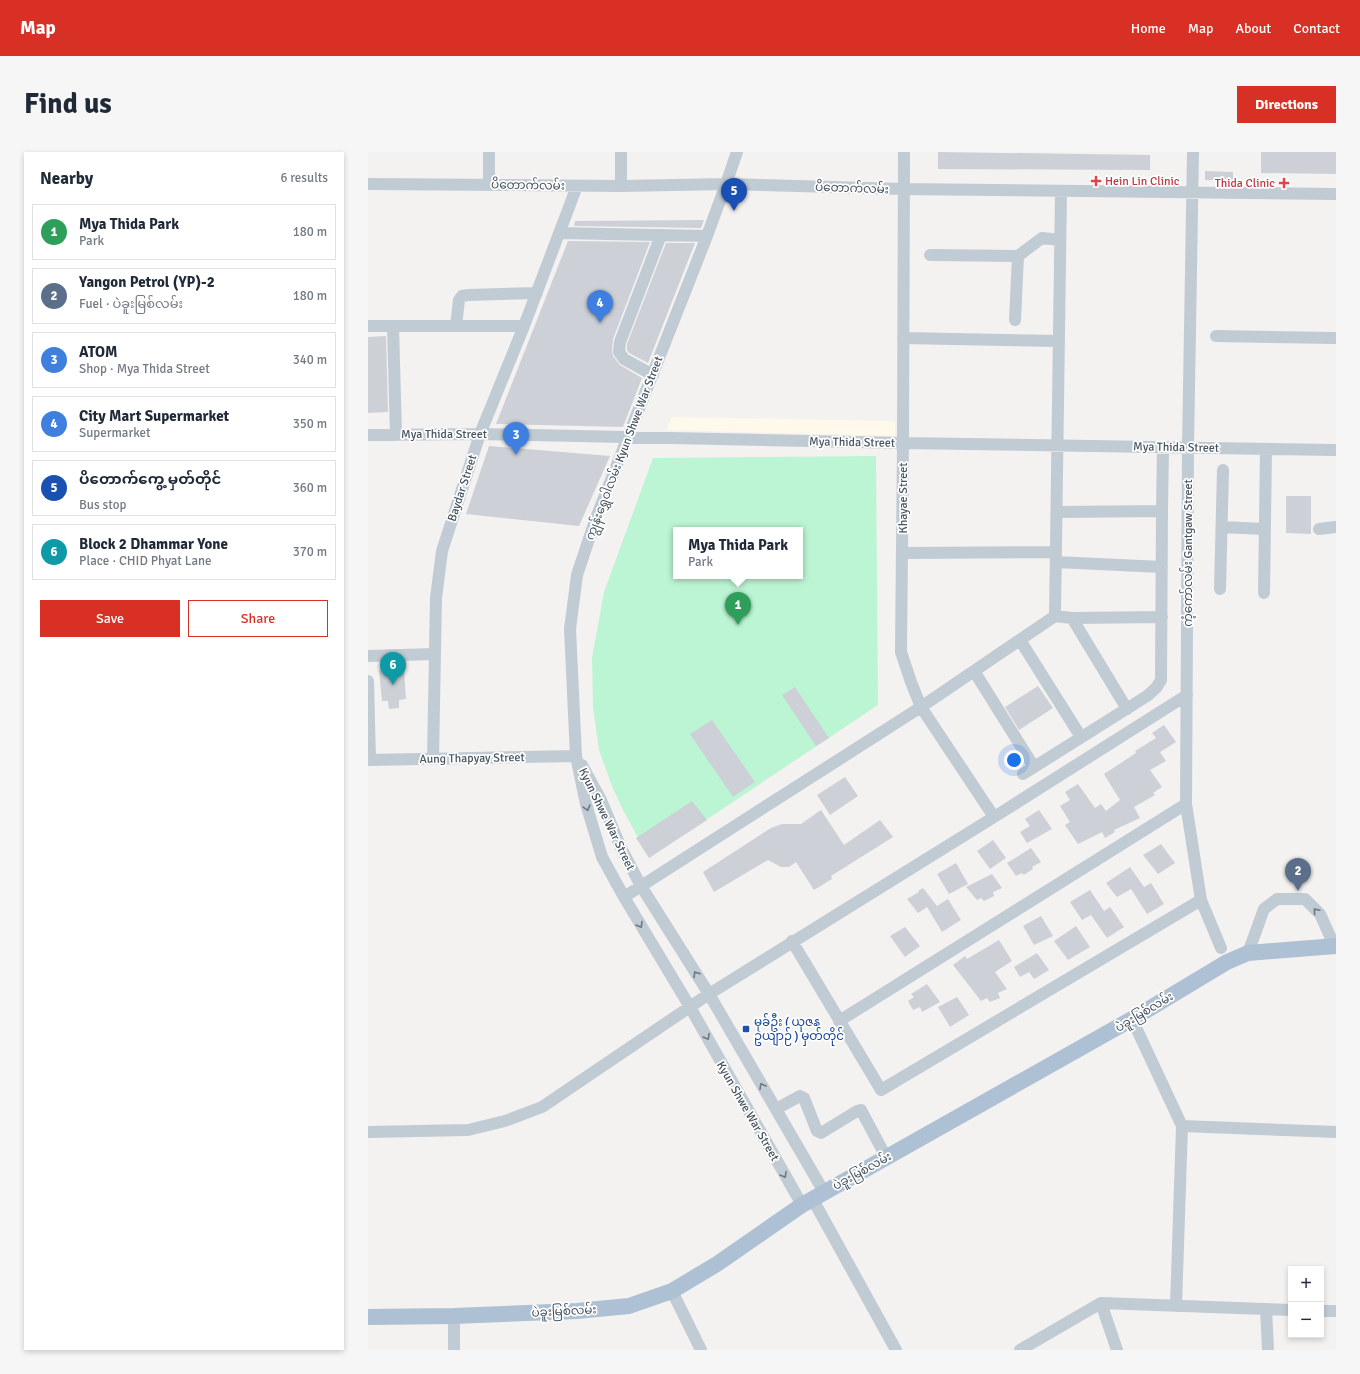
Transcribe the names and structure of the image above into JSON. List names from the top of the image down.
{
  "streets": {
    "main road": ["ပဲခူးမြစ်လမ်း"],
    "street": [
      "ပိတောက်လမ်း",
      "Mya Thida Street",
      "ကျွန်းရွှေဝါလမ်း Kyun Shwe War Street",
      "Baydar Street",
      "Khayae Street",
      "ကံ့ကော်လမ်း Gantgaw Street",
      "Aung Thapyay Street",
      "Kyun Shwe War Street"
    ]
  },
  "crossings": [
    ["ပိတောက်လမ်း", "ကျွန်းရွှေဝါလမ်း Kyun Shwe War Street"],
    ["ပိတောက်လမ်း", "Baydar Street"],
    ["ပိတောက်လမ်း", "Khayae Street"],
    ["ပိတောက်လမ်း", "ကံ့ကော်လမ်း Gantgaw Street"],
    ["Mya Thida Street", "ကျွန်းရွှေဝါလမ်း Kyun Shwe War Street"],
    ["Mya Thida Street", "Baydar Street"],
    ["Mya Thida Street", "Khayae Street"],
    ["Mya Thida Street", "ကံ့ကော်လမ်း Gantgaw Street"],
    ["ကျွန်းရွှေဝါလမ်း Kyun Shwe War Street", "Aung Thapyay Street"],
    ["ကျွန်းရွှေဝါလမ်း Kyun Shwe War Street", "Kyun Shwe War Street"],
    ["Baydar Street", "Aung Thapyay Street"],
    ["Aung Thapyay Street", "Kyun Shwe War Street"],
    ["Kyun Shwe War Street", "ပဲခူးမြစ်လမ်း"]
  ],
  "places": {
    "health": ["Hein Lin Clinic", "Thida Clinic"],
    "transit": ["မုခ်ဦး ( ယုဇန ဥယျာဉ် ) မှတ်တိုင်"]
  },
  "page": {
    "header": "Map",
    "nav": [
      "Home",
      "Map",
      "About",
      "Contact"
    ],
    "buttons": [
      "Directions",
      ["Save", "Share"]
    ],
    "title": "Find us",
    "heading": ["Nearby", "6 results"],
    "pins": [
      "5",
      "4",
      "3",
      "1",
      "6",
      "2"
    ],
    "list": [
      {
        "mark": "1",
        "name": "Mya Thida Park",
        "note": "Park",
        "value": "180 m"
      },
      {
        "mark": "2",
        "name": "Yangon Petrol (YP)-2",
        "note": "Fuel · ပဲခူးမြစ်လမ်း",
        "value": "180 m"
      },
      {
        "mark": "3",
        "name": "ATOM",
        "note": "Shop · Mya Thida Street",
        "value": "340 m"
      },
      {
        "mark": "4",
        "name": "City Mart Supermarket",
        "note": "Supermarket",
        "value": "350 m"
      },
      {
        "mark": "5",
        "name": "ပိတောက်ကွေ့ မှတ်တိုင်",
        "note": "Bus stop",
        "value": "360 m"
      },
      {
        "mark": "6",
        "name": "Block 2 Dhammar Yone",
        "note": "Place · CHID Phyat Lane",
        "value": "370 m"
      }
    ],
    "popup": ["Mya Thida Park", "Park"],
    "map_buttons": ["+", "−"]
  }
}
